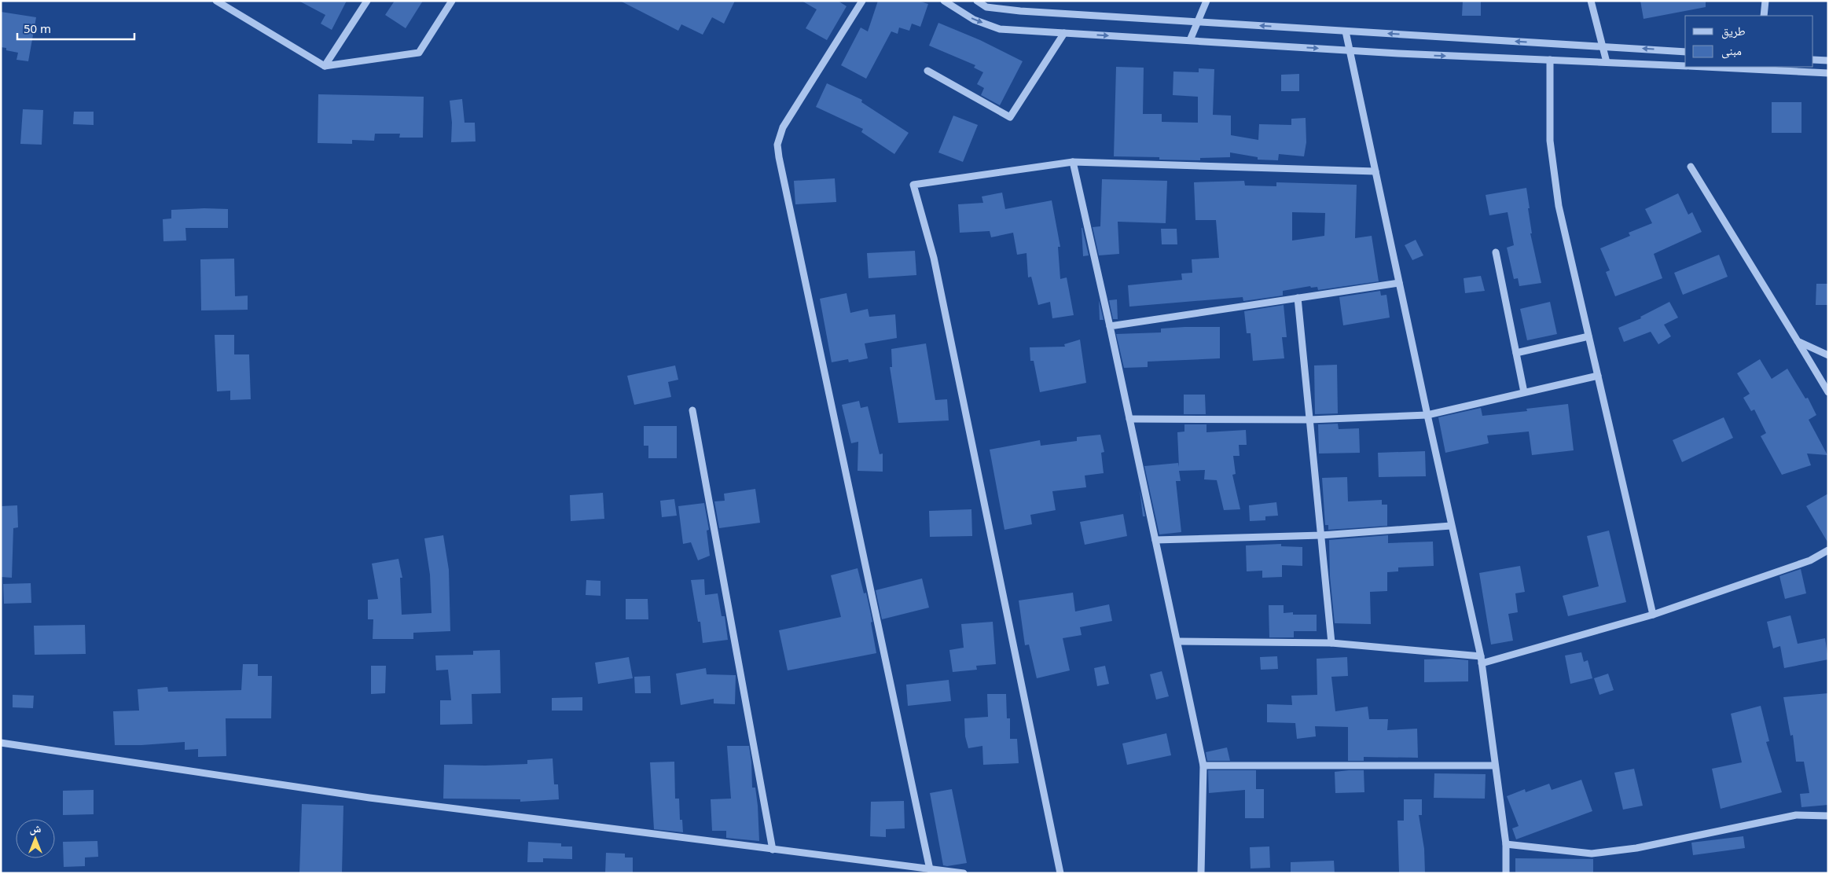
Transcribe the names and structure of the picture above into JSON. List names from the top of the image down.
{
  "legend": ["طريق", "مبنى"],
  "scale_bar": "50 m",
  "north": "top"
}
